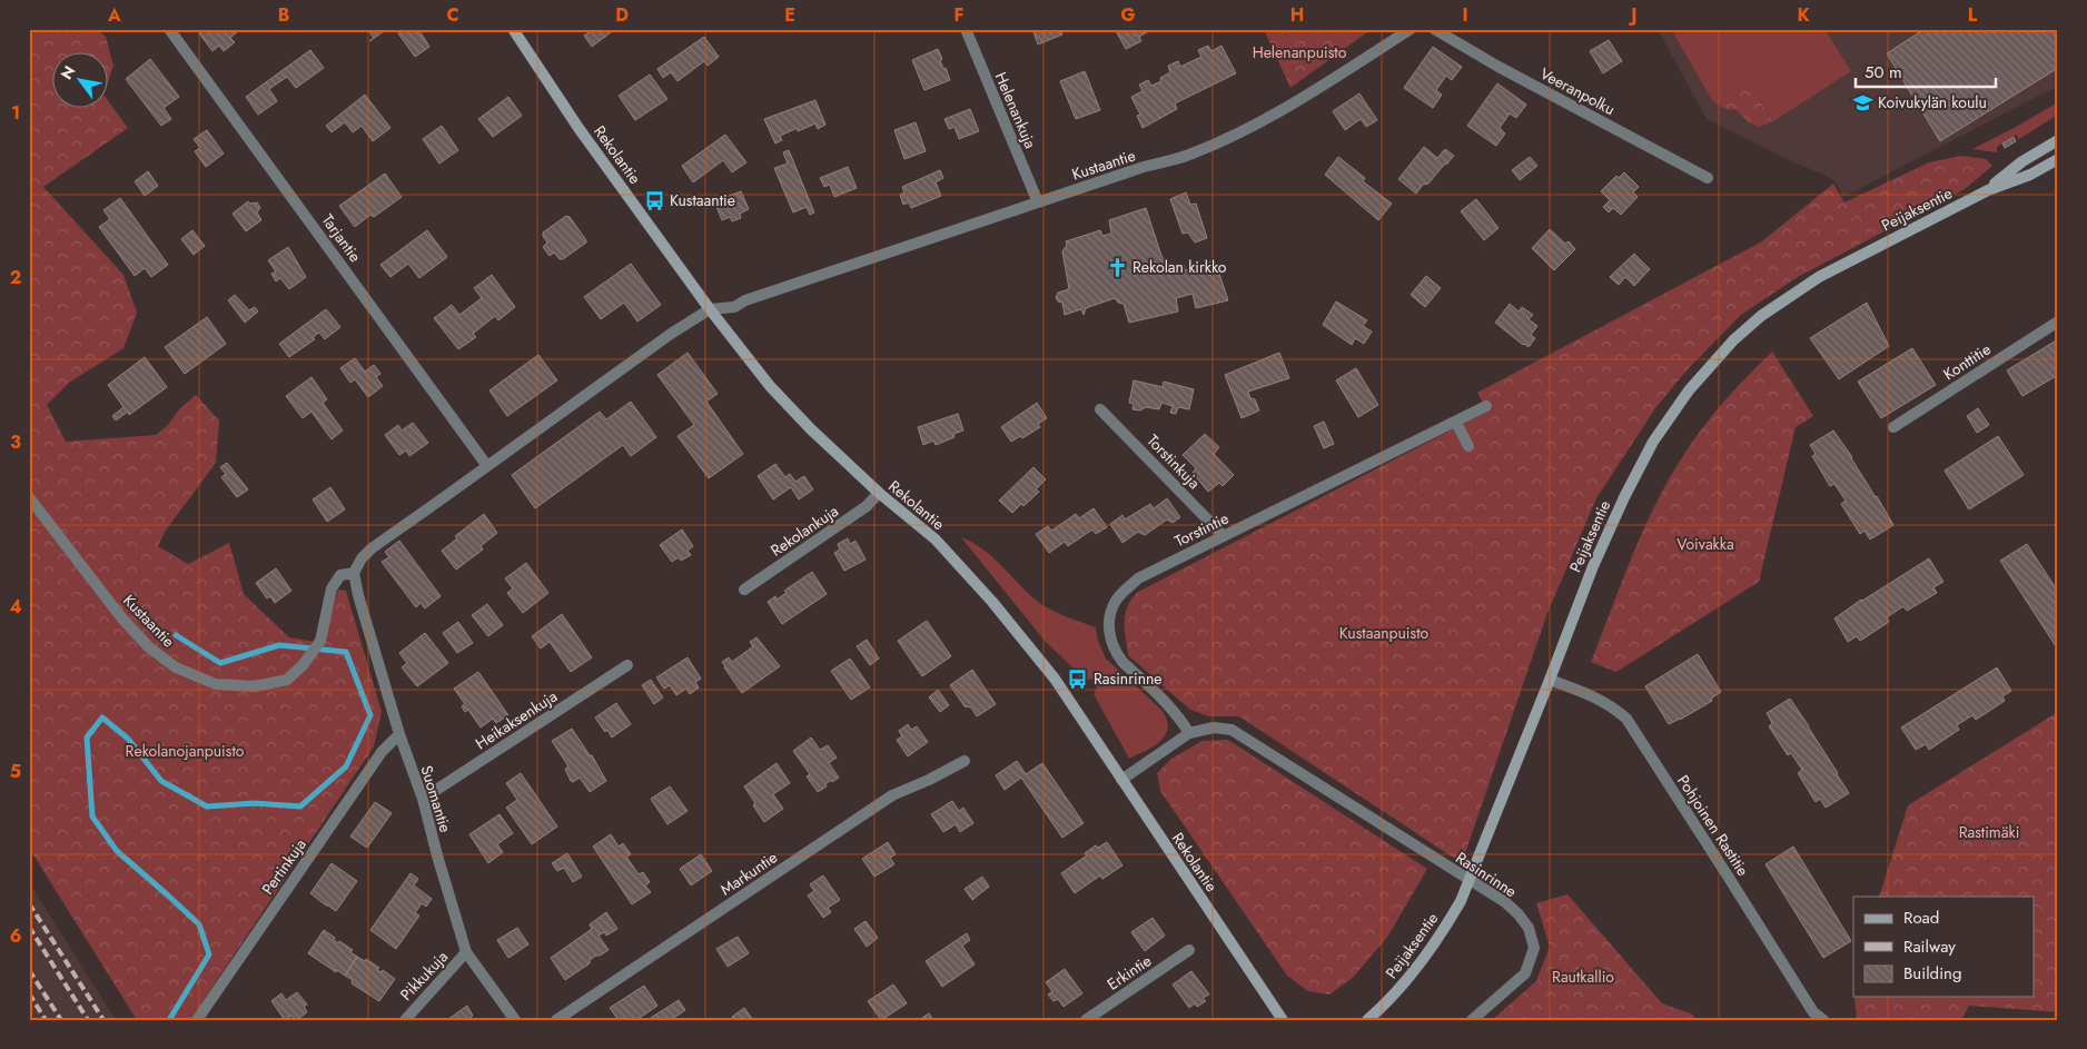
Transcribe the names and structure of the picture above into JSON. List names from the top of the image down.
{
  "streets": {
    "main road": ["Rekolantie", "Peijaksentie"],
    "street": [
      "Veeranpolku",
      "Helenankuja",
      "Kustaantie",
      "Tarjantie",
      "Konttitie",
      "Torstinkuja",
      "Torstintie",
      "Rekolankuja",
      "Heikaksenkuja",
      "Suomantie",
      "Pohjoinen Rastitie",
      "Pertinkuja",
      "Markuntie",
      "Rasinrinne",
      "Erkintie",
      "Pikkukuja"
    ]
  },
  "crossings": [
    ["Helenankuja", "Kustaantie"],
    ["Rekolantie", "Kustaantie"],
    ["Rekolantie", "Rekolankuja"],
    ["Rekolantie", "Rasinrinne"],
    ["Kustaantie", "Tarjantie"],
    ["Kustaantie", "Suomantie"],
    ["Peijaksentie", "Pohjoinen Rastitie"],
    ["Torstinkuja", "Torstintie"],
    ["Torstintie", "Rasinrinne"],
    ["Heikaksenkuja", "Suomantie"],
    ["Suomantie", "Pertinkuja"],
    ["Suomantie", "Pikkukuja"]
  ],
  "parks": [
    "Helenanpuisto",
    "Voivakka",
    "Kustaanpuisto",
    "Rekolanojanpuisto",
    "Rastimäki",
    "Rautkallio"
  ],
  "places": {
    "school or university": ["Koivukylän koulu"],
    "bus stop": ["Kustaantie", "Rasinrinne"],
    "church": ["Rekolan kirkko"]
  },
  "legend": ["Road", "Railway", "Building"],
  "scale_bar": "50 m",
  "north": "top left",
  "grid": {
    "columns": [
      "A",
      "B",
      "C",
      "D",
      "E",
      "F",
      "G",
      "H",
      "I",
      "J",
      "K",
      "L"
    ],
    "rows": [
      "1",
      "2",
      "3",
      "4",
      "5",
      "6"
    ]
  }
}
